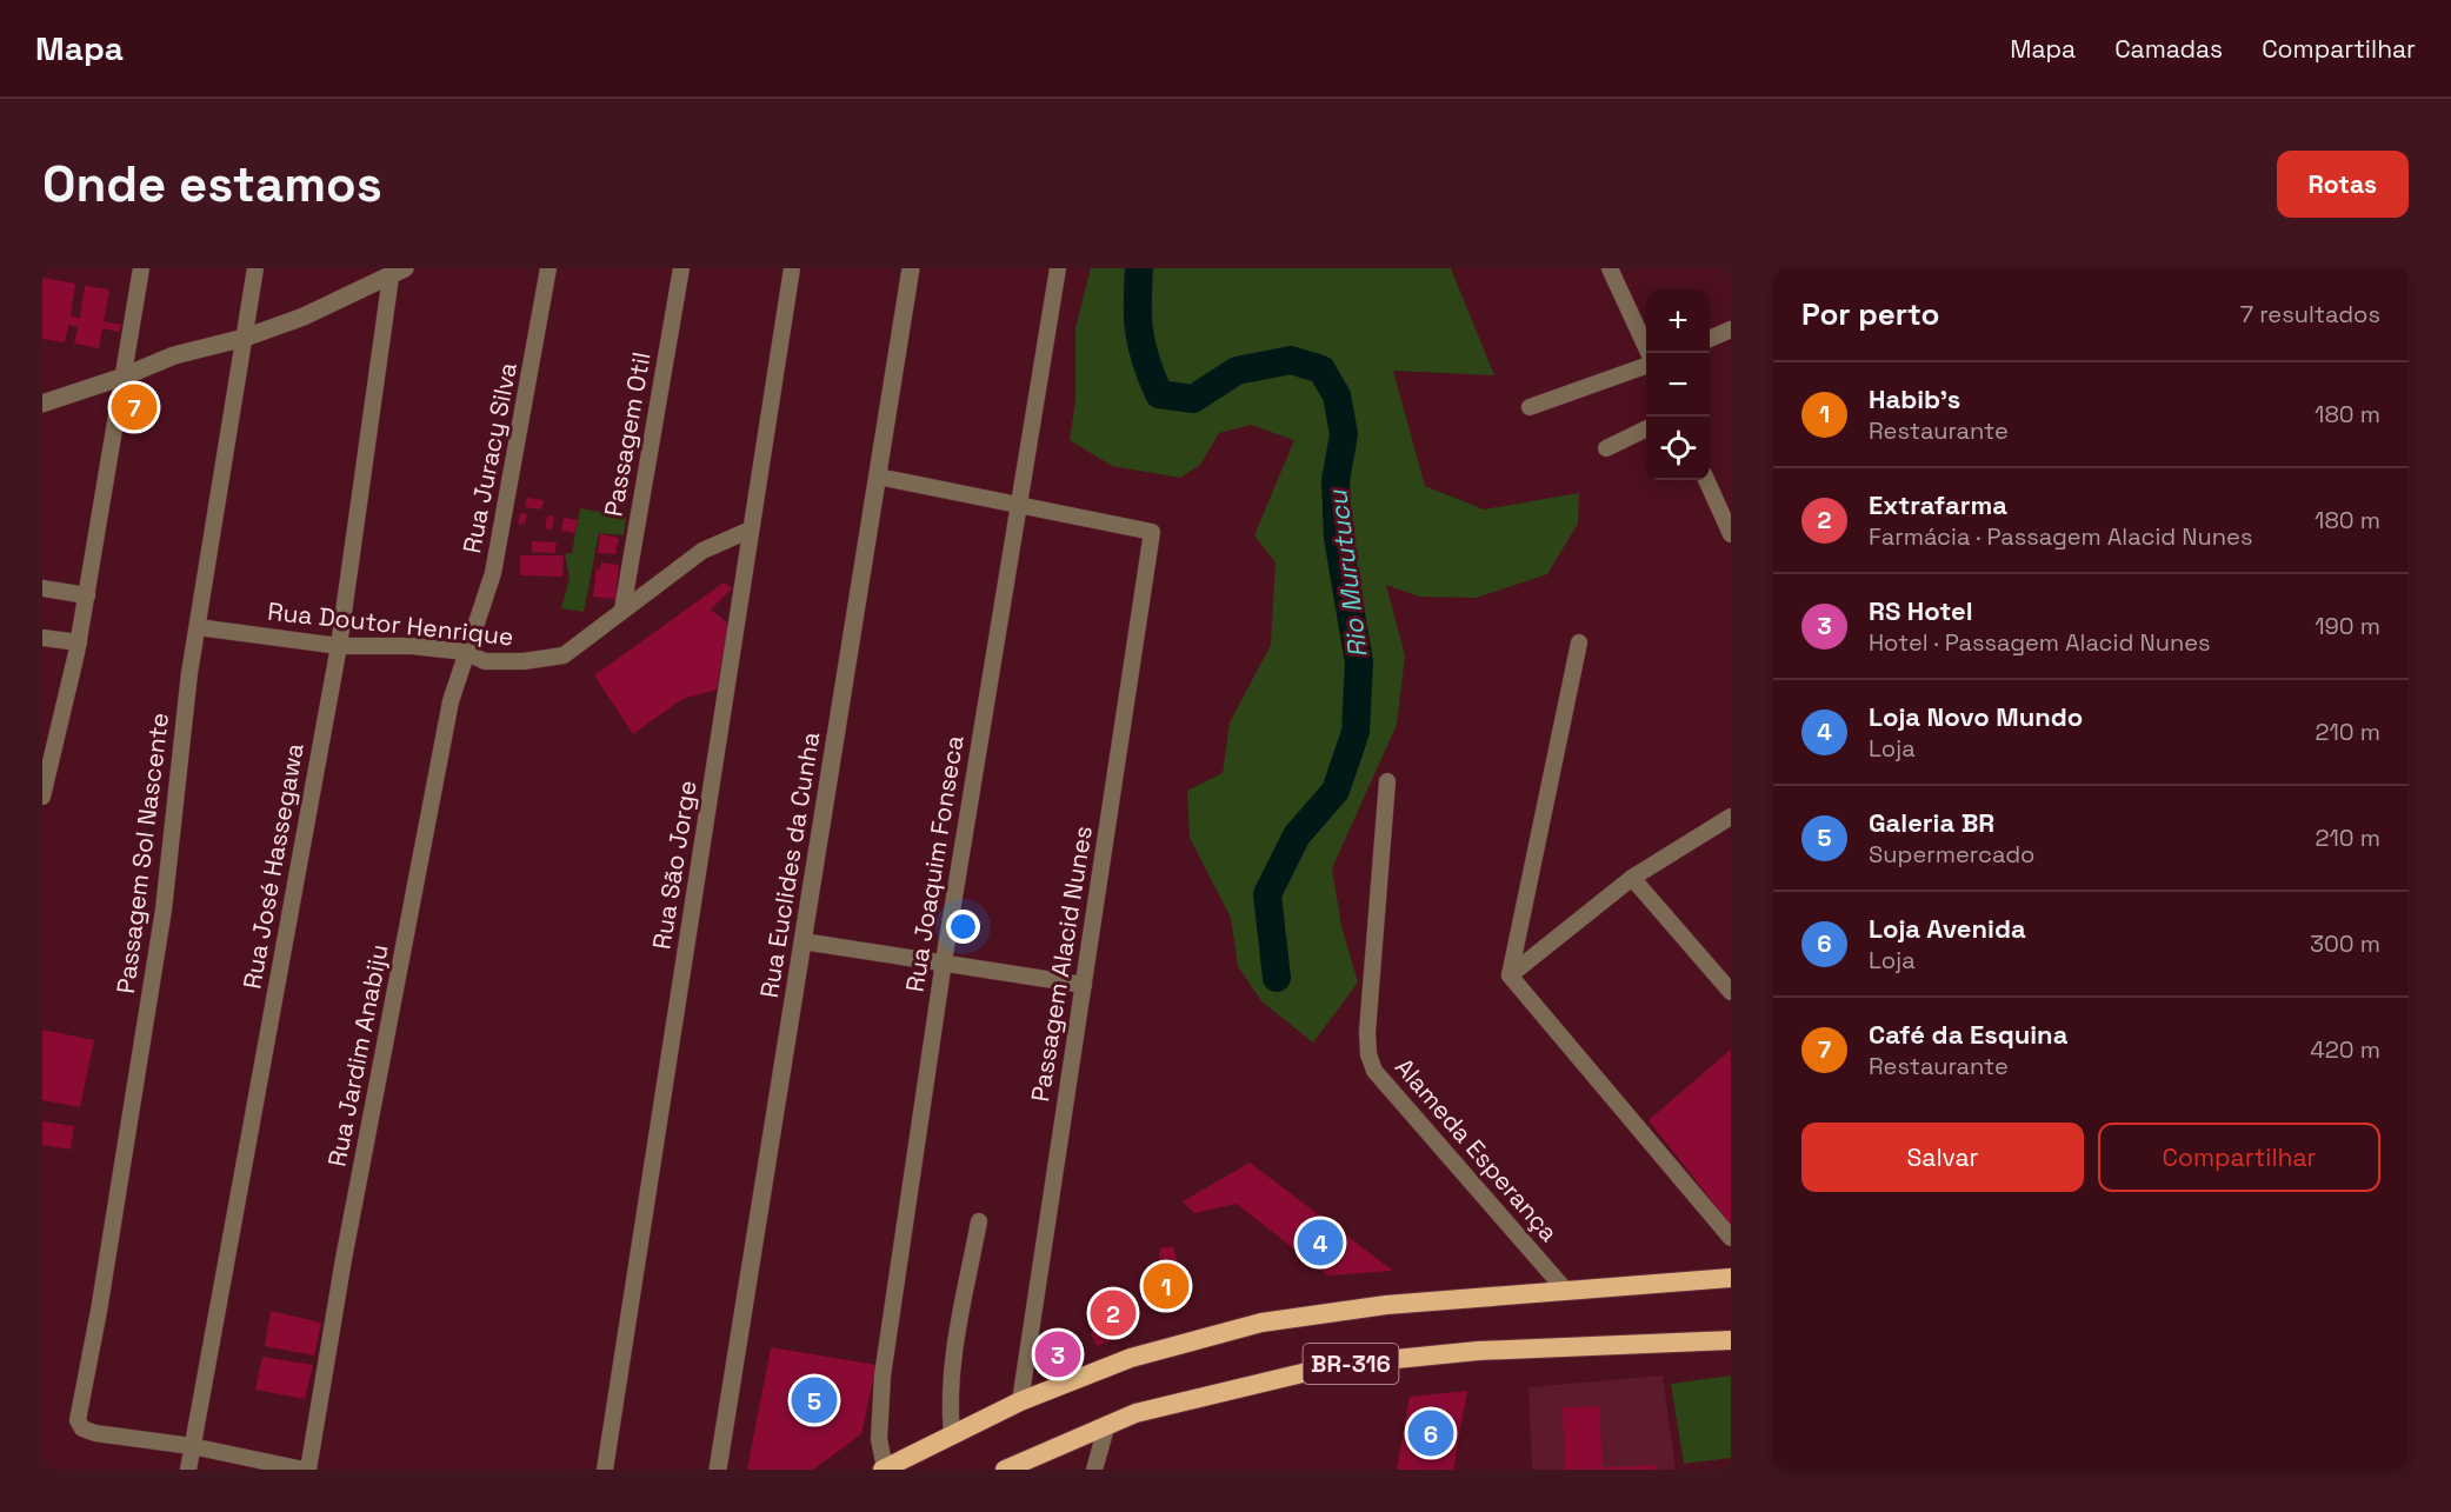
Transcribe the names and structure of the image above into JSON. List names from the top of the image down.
{
  "streets": {
    "highway": ["BR-316"],
    "street": [
      "Passagem Otil",
      "Rua Juracy Silva",
      "Rua Doutor Henrique",
      "Passagem Sol Nascente",
      "Rua Joaquim Fonseca",
      "Rua São Jorge",
      "Rua Euclides da Cunha",
      "Rua José Hassegawa",
      "Passagem Alacid Nunes",
      "Rua Jardim Anabiju",
      "Alameda Esperança"
    ]
  },
  "crossings": [
    ["Passagem Otil", "Rua Doutor Henrique"],
    ["Rua Juracy Silva", "Rua Doutor Henrique"],
    ["Rua Juracy Silva", "Rua Jardim Anabiju"],
    ["Rua Doutor Henrique", "Passagem Sol Nascente"],
    ["Rua Doutor Henrique", "Rua São Jorge"],
    ["Rua Doutor Henrique", "Rua José Hassegawa"],
    ["Rua Doutor Henrique", "Rua Jardim Anabiju"],
    ["Passagem Sol Nascente", "Rua José Hassegawa"],
    ["Rua Joaquim Fonseca", "Passagem Alacid Nunes"],
    ["Rua Joaquim Fonseca", "BR-316"],
    ["Passagem Alacid Nunes", "BR-316"],
    ["Alameda Esperança", "BR-316"]
  ],
  "water": ["Rio Murutucu"],
  "page": {
    "header": "Mapa",
    "nav": ["Mapa", "Camadas", "Compartilhar"],
    "buttons": [
      "Rotas",
      ["Salvar", "Compartilhar"]
    ],
    "title": "Onde estamos",
    "heading": ["Por perto", "7 resultados"],
    "map_buttons": ["+", "−"],
    "list": [
      {
        "mark": "1",
        "name": "Habib's",
        "note": "Restaurante",
        "value": "180 m"
      },
      {
        "mark": "2",
        "name": "Extrafarma",
        "note": "Farmácia · Passagem Alacid Nunes",
        "value": "180 m"
      },
      {
        "mark": "3",
        "name": "RS Hotel",
        "note": "Hotel · Passagem Alacid Nunes",
        "value": "190 m"
      },
      {
        "mark": "4",
        "name": "Loja Novo Mundo",
        "note": "Loja",
        "value": "210 m"
      },
      {
        "mark": "5",
        "name": "Galeria BR",
        "note": "Supermercado",
        "value": "210 m"
      },
      {
        "mark": "6",
        "name": "Loja Avenida",
        "note": "Loja",
        "value": "300 m"
      },
      {
        "mark": "7",
        "name": "Café da Esquina",
        "note": "Restaurante",
        "value": "420 m"
      }
    ],
    "pins": [
      "7",
      "4",
      "1",
      "2",
      "3",
      "5",
      "6"
    ]
  }
}
